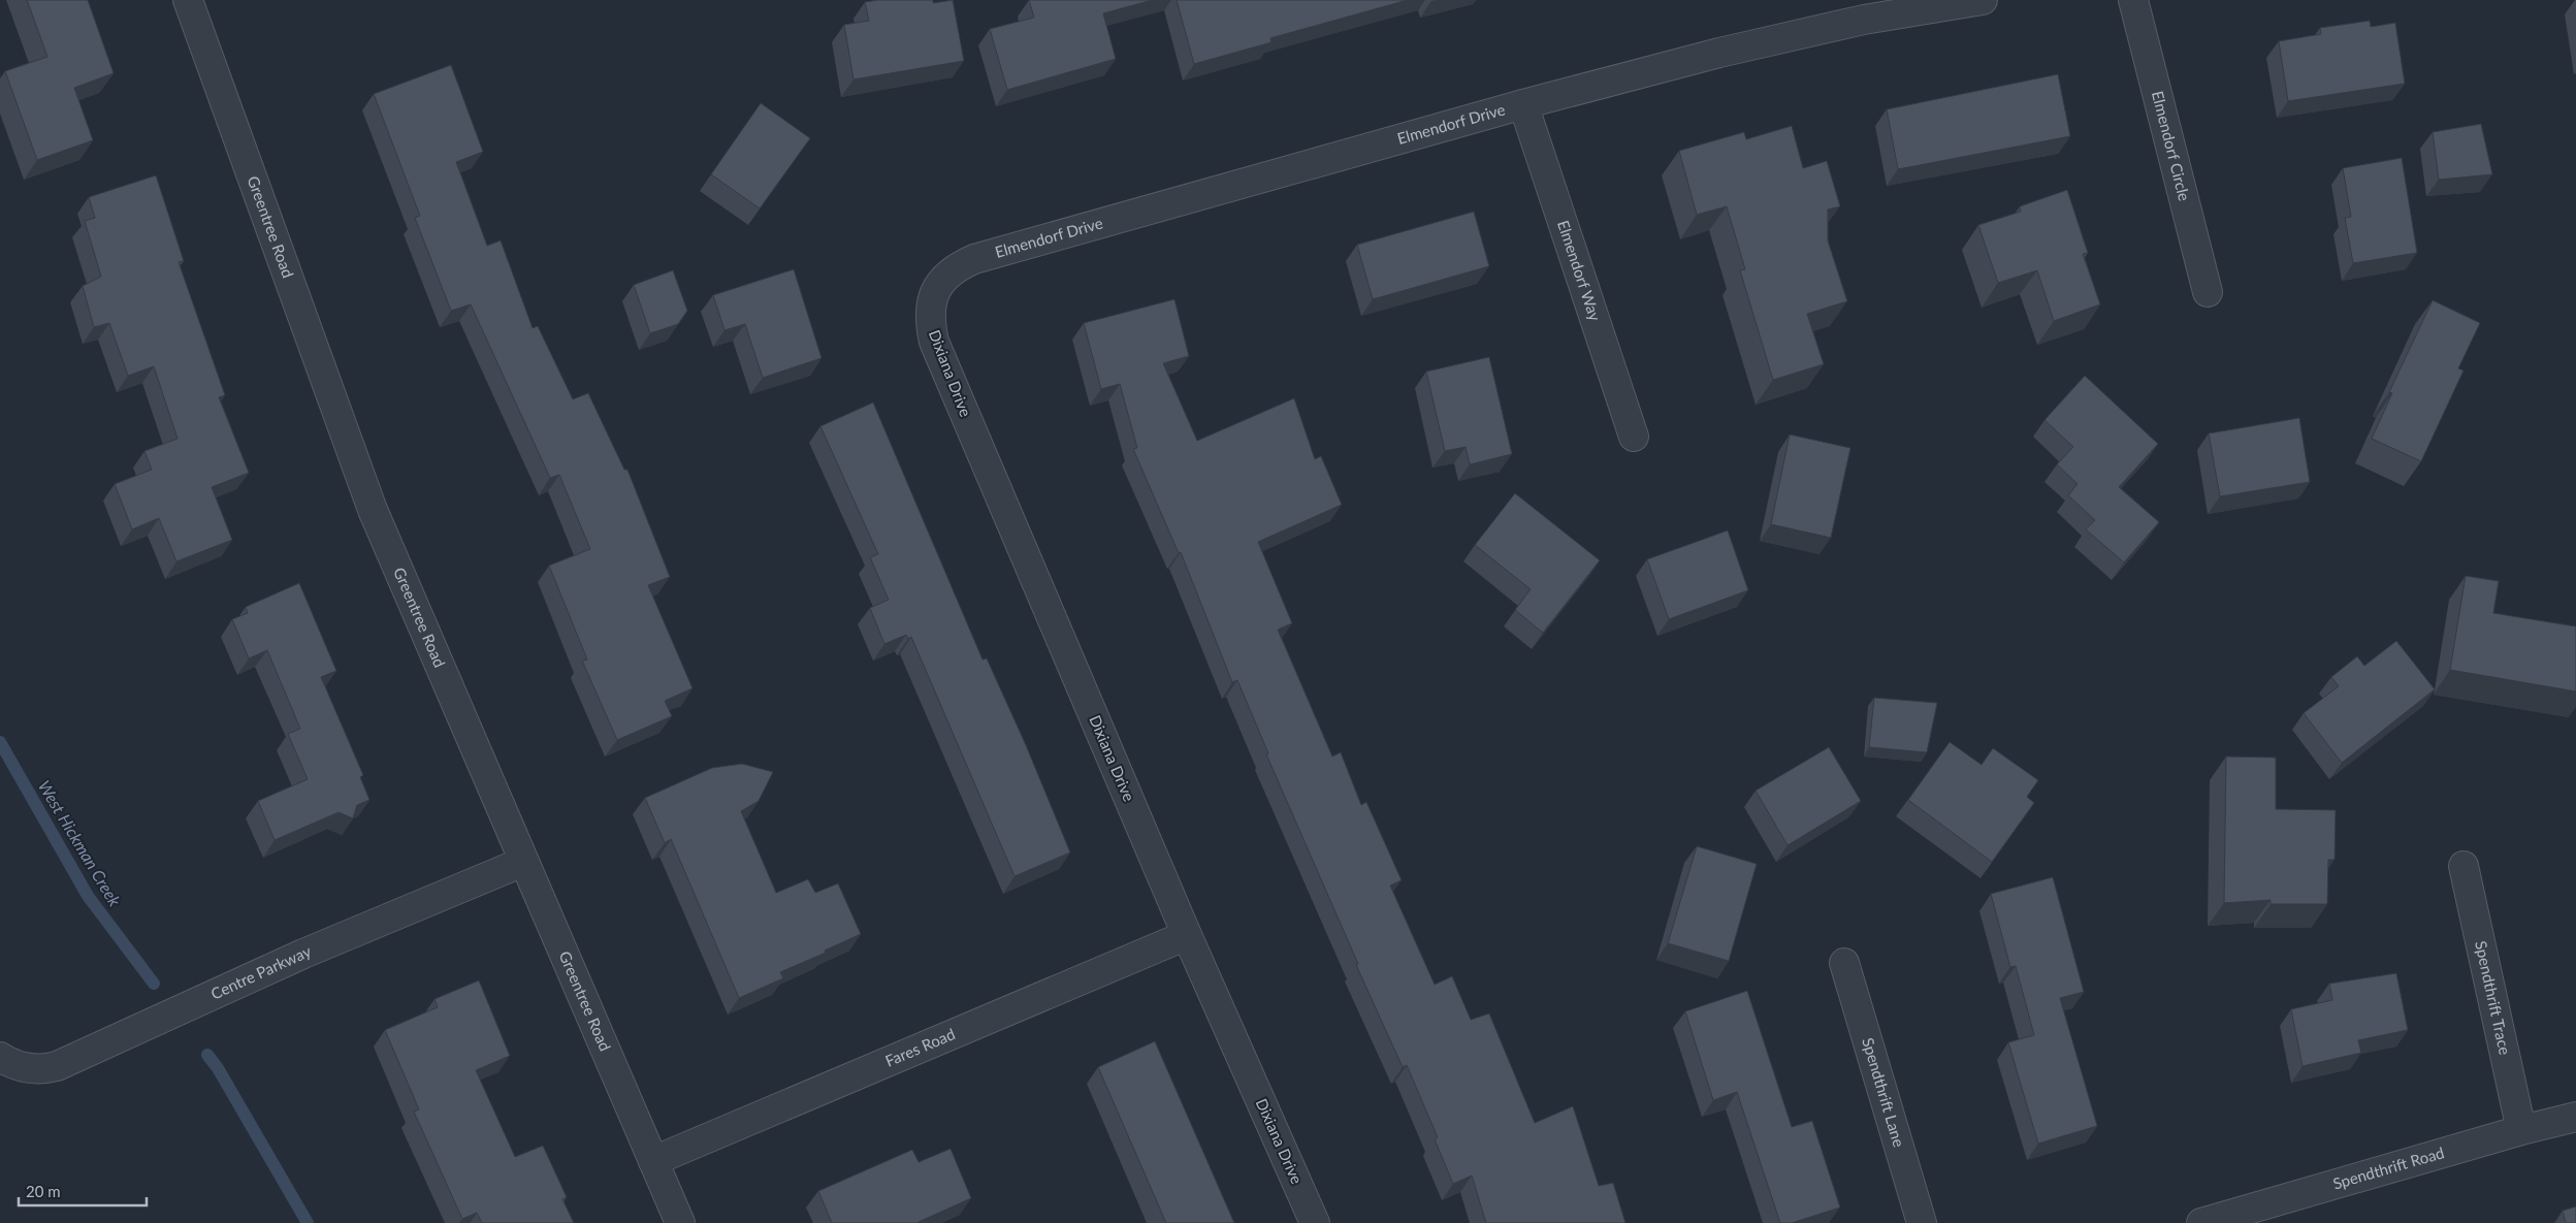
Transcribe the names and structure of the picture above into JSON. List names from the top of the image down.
{
  "streets": {
    "street": [
      "Elmendorf Drive",
      "Elmendorf Circle",
      "Greentree Road",
      "Elmendorf Way",
      "Dixiana Drive",
      "Centre Parkway",
      "Spendthrift Trace",
      "Fares Road",
      "Spendthrift Lane",
      "Spendthrift Road"
    ]
  },
  "crossings": [
    ["Elmendorf Drive", "Elmendorf Way"],
    ["Elmendorf Drive", "Dixiana Drive"],
    ["Greentree Road", "Centre Parkway"],
    ["Greentree Road", "Fares Road"],
    ["Dixiana Drive", "Fares Road"],
    ["Spendthrift Trace", "Spendthrift Road"]
  ],
  "water": ["West Hickman Creek"],
  "scale_bar": "20 m"
}
